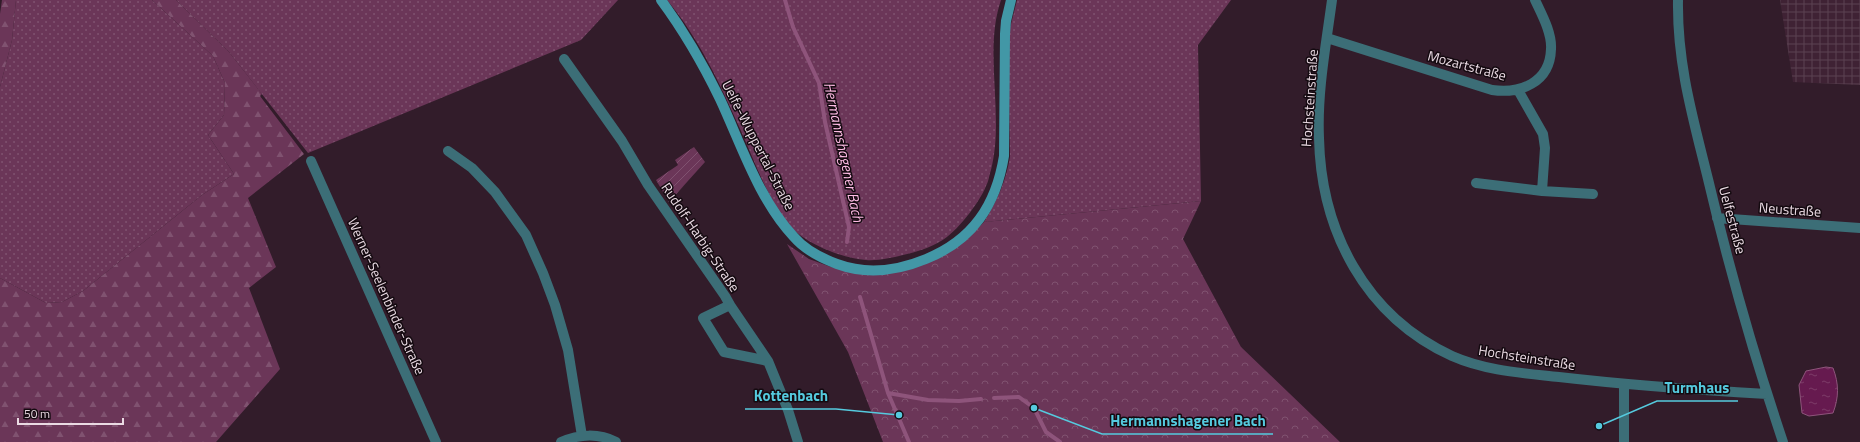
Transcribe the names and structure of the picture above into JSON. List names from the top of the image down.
{
  "streets": {
    "main road": ["Uelfe-Wuppertal-Straße"],
    "street": [
      "Mozartstraße",
      "Hochsteinstraße",
      "Neustraße",
      "Uelfestraße",
      "Rudolf-Harbig-Straße",
      "Werner-Seelenbinder-Straße"
    ]
  },
  "crossings": [
    ["Mozartstraße", "Hochsteinstraße"],
    ["Hochsteinstraße", "Uelfestraße"],
    ["Neustraße", "Uelfestraße"]
  ],
  "water": ["Hermannshagener Bach"],
  "places": ["Hermannshagener Bach", "Kottenbach", "Turmhaus"],
  "scale_bar": "50 m"
}
